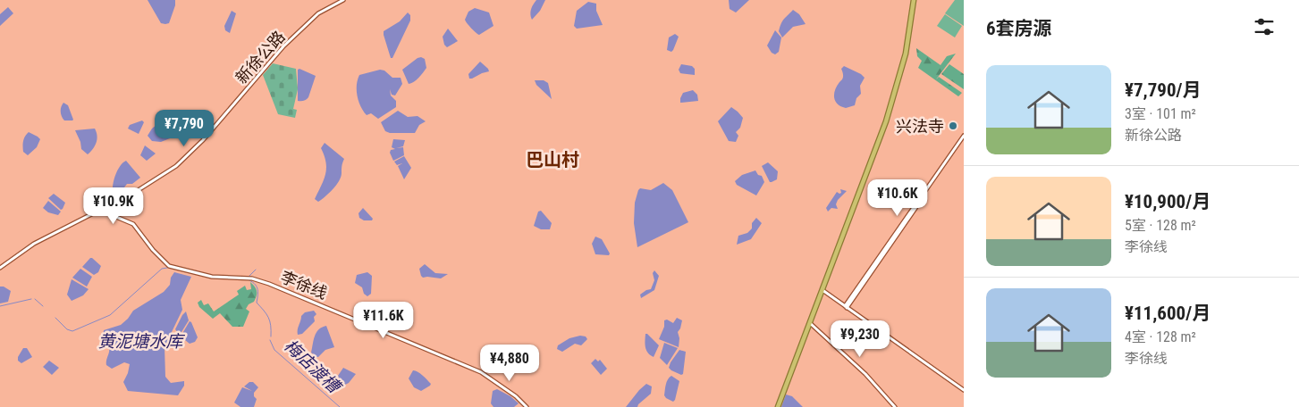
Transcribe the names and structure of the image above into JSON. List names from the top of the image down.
{
  "streets": {
    "main road": ["新徐公路", "李徐线"]
  },
  "crossings": [
    ["新徐公路", "李徐线"]
  ],
  "districts": ["巴山村"],
  "water": ["黄泥塘水库", "梅店渡槽"],
  "places": ["兴法寺"],
  "page": {
    "heading": "6套房源",
    "list": [
      {
        "name": "¥7,790/月",
        "note": "3室 · 101 m² · 新徐公路"
      },
      {
        "name": "¥10,900/月",
        "note": "5室 · 128 m² · 李徐线"
      },
      {
        "name": "¥11,600/月",
        "note": "4室 · 128 m² · 李徐线"
      }
    ],
    "price": [
      "¥7,790",
      "¥10.6K",
      "¥10.9K",
      "¥11.6K",
      "¥9,230",
      "¥4,880"
    ]
  }
}
